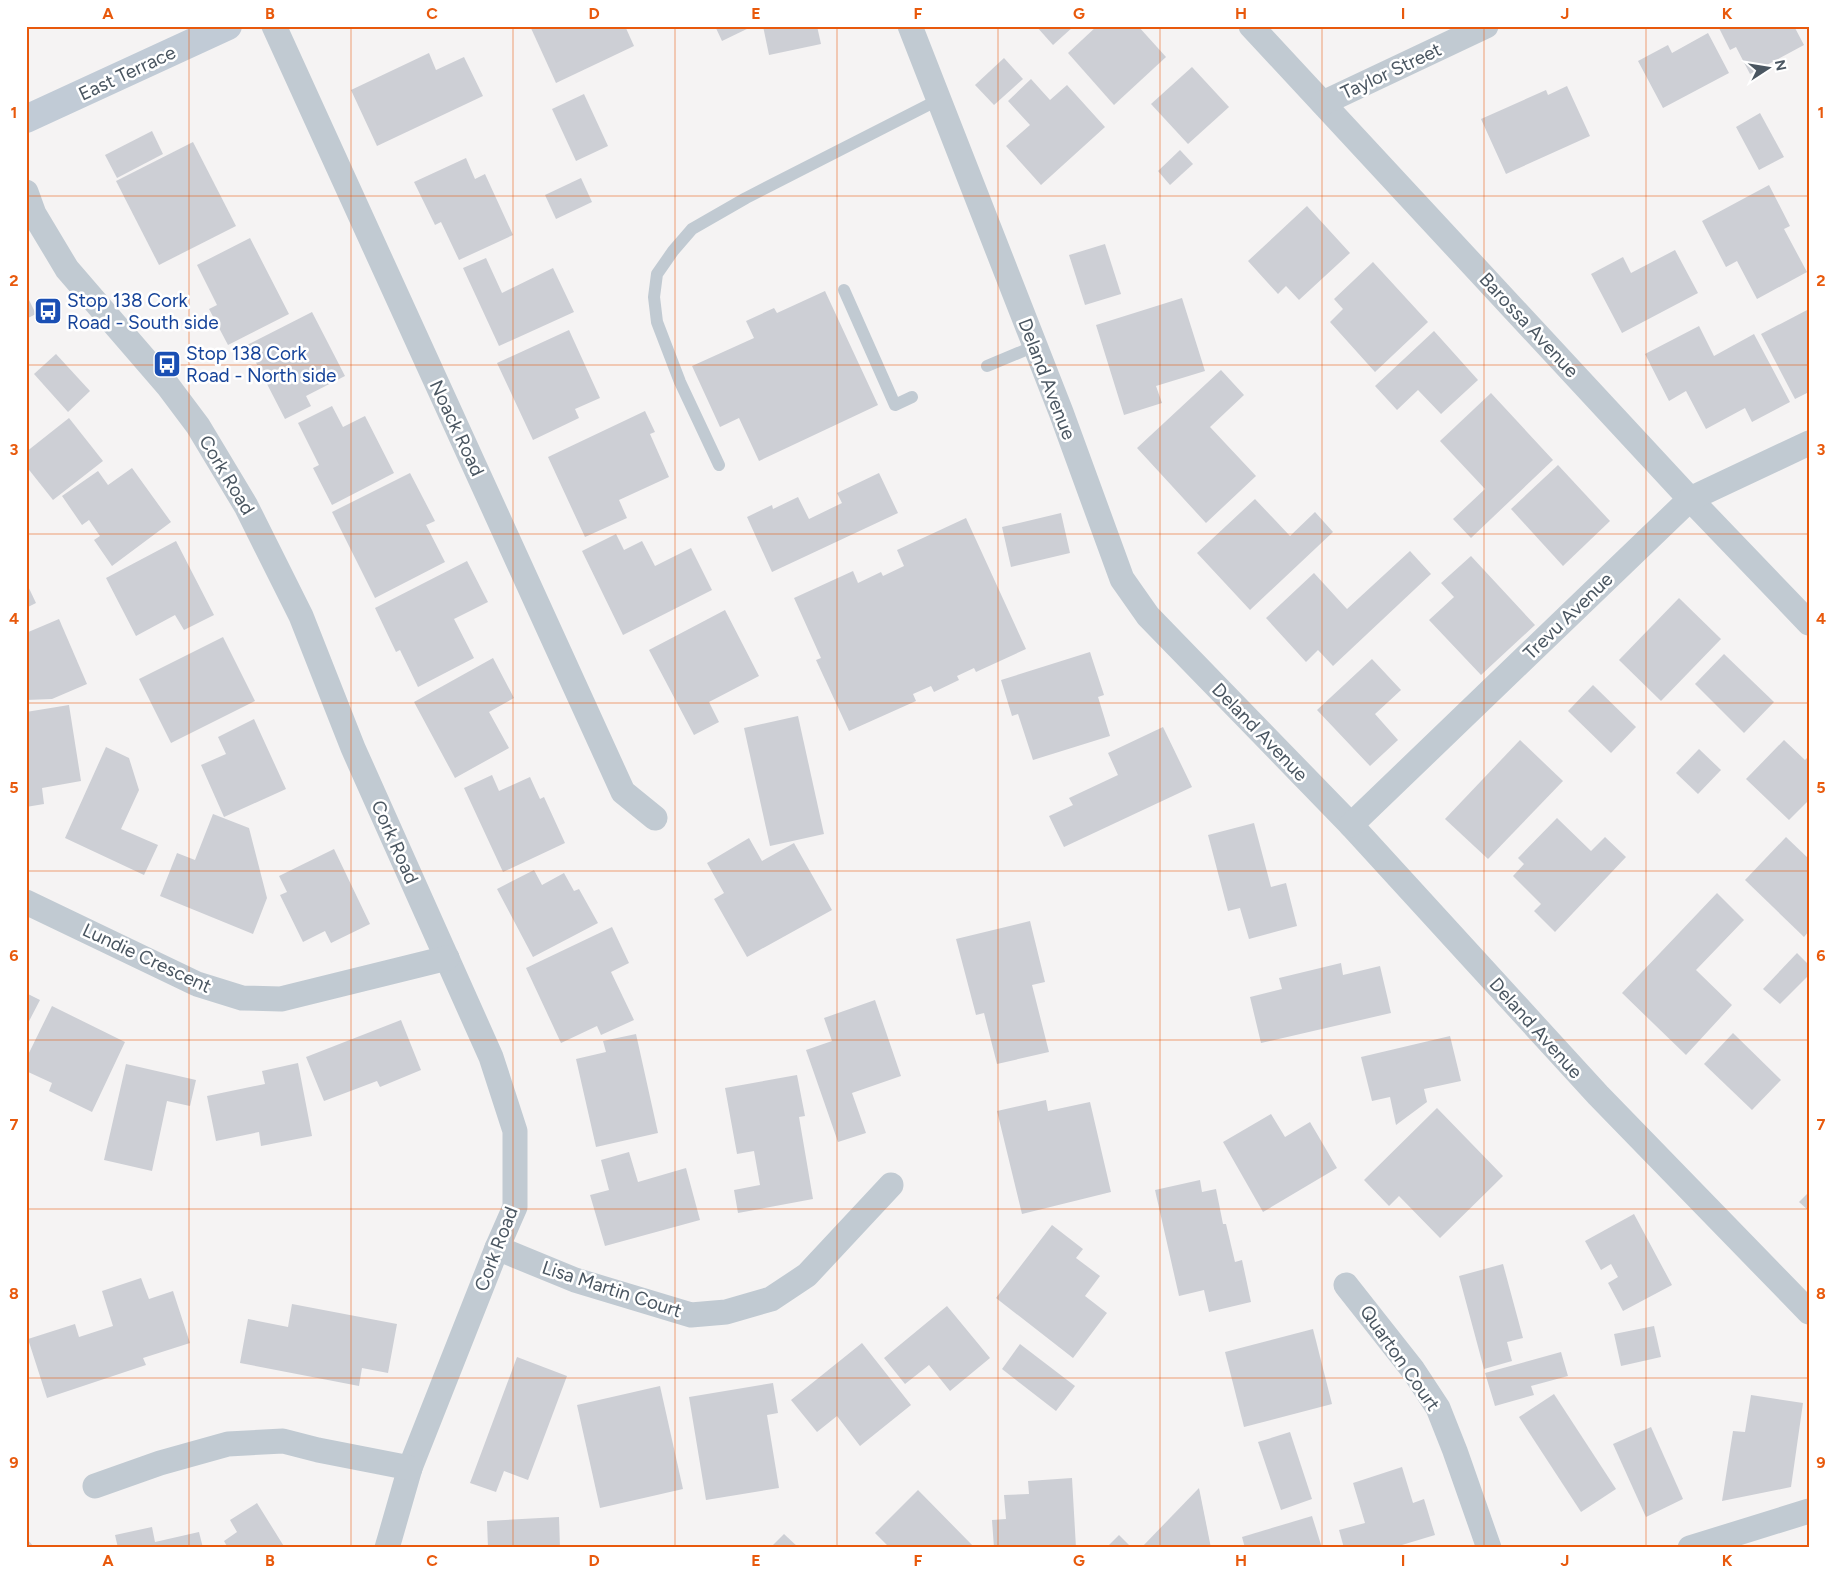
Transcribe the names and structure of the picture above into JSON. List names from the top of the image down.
{
  "streets": {
    "street": [
      "Taylor Street",
      "East Terrace",
      "Barossa Avenue",
      "Deland Avenue",
      "Noack Road",
      "Cork Road",
      "Trevu Avenue",
      "Lundie Crescent",
      "Lisa Martin Court",
      "Quarton Court"
    ]
  },
  "crossings": [
    ["Taylor Street", "Barossa Avenue"],
    ["Barossa Avenue", "Trevu Avenue"],
    ["Deland Avenue", "Trevu Avenue"],
    ["Cork Road", "Lundie Crescent"],
    ["Cork Road", "Lisa Martin Court"]
  ],
  "places": {
    "bus stop": ["Stop 138 Cork Road - South side", "Stop 138 Cork Road - North side"]
  },
  "north": "right",
  "grid": {
    "columns": [
      "A",
      "B",
      "C",
      "D",
      "E",
      "F",
      "G",
      "H",
      "I",
      "J",
      "K"
    ],
    "rows": [
      "1",
      "2",
      "3",
      "4",
      "5",
      "6",
      "7",
      "8",
      "9"
    ]
  }
}
